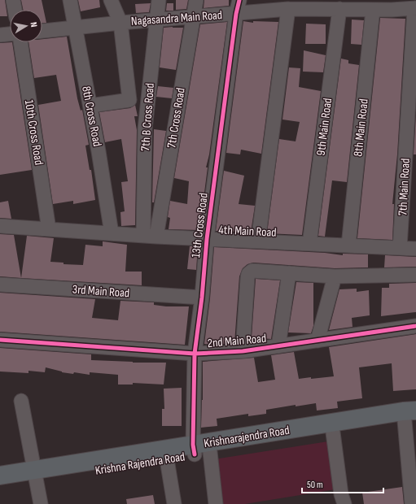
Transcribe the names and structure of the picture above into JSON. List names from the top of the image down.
{
  "streets": {
    "main road": ["Krishnarajendra Road"],
    "street": [
      "Nagasandra Main Road",
      "8th Cross Road",
      "7th B Cross Road",
      "7th Cross Road",
      "9th Main Road",
      "8th Main Road",
      "10th Cross Road",
      "7th Main Road",
      "13th Cross Road",
      "4th Main Road",
      "3rd Main Road",
      "2nd Main Road"
    ]
  },
  "crossings": [
    ["Nagasandra Main Road", "8th Cross Road"],
    ["Nagasandra Main Road", "7th B Cross Road"],
    ["Nagasandra Main Road", "7th Cross Road"],
    ["Nagasandra Main Road", "9th Main Road"],
    ["Nagasandra Main Road", "8th Main Road"],
    ["Nagasandra Main Road", "13th Cross Road"],
    ["8th Cross Road", "4th Main Road"],
    ["7th B Cross Road", "7th Cross Road"],
    ["7th B Cross Road", "4th Main Road"],
    ["7th Cross Road", "4th Main Road"],
    ["9th Main Road", "4th Main Road"],
    ["8th Main Road", "4th Main Road"],
    ["10th Cross Road", "4th Main Road"],
    ["7th Main Road", "4th Main Road"],
    ["13th Cross Road", "4th Main Road"],
    ["13th Cross Road", "3rd Main Road"],
    ["13th Cross Road", "2nd Main Road"],
    ["13th Cross Road", "Krishnarajendra Road"]
  ],
  "scale_bar": "50 m",
  "north": "right"
}
